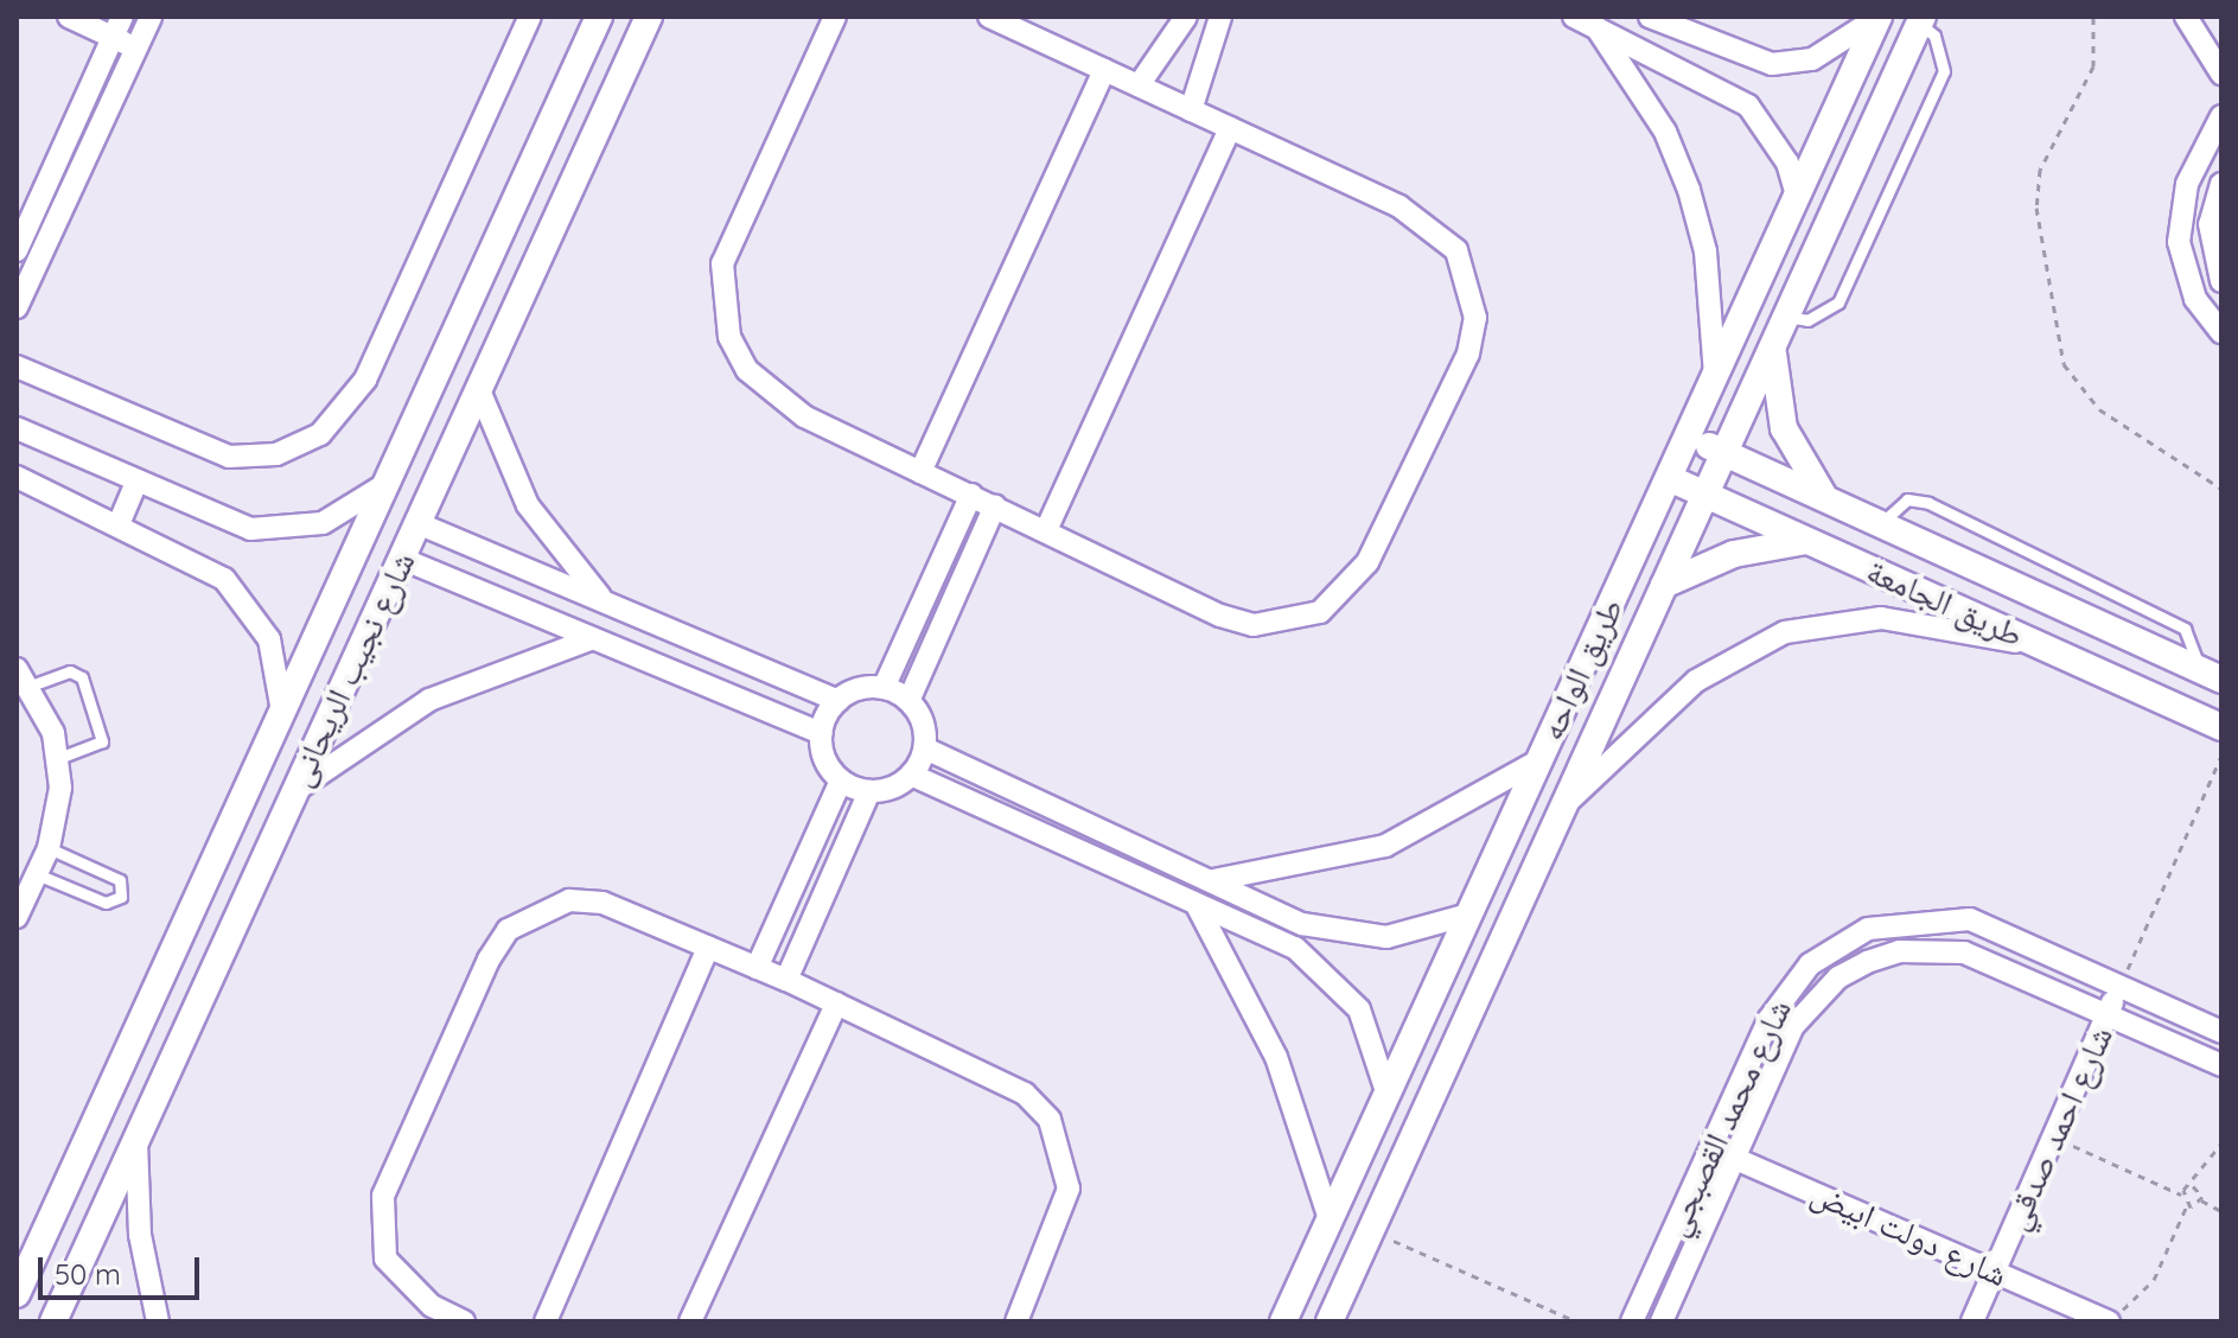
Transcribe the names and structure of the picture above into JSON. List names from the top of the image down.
{
  "streets": {
    "street": [
      "طريق الجامعة",
      "شارع نجيب الريحانى",
      "طريق الواحه",
      "شارع محمد القصبجي",
      "شارع احمد صدقي",
      "شارع دولت ابيض"
    ]
  },
  "crossings": [
    ["طريق الجامعة", "طريق الواحه"],
    ["شارع محمد القصبجي", "شارع احمد صدقي"],
    ["شارع محمد القصبجي", "شارع دولت ابيض"],
    ["شارع احمد صدقي", "شارع دولت ابيض"]
  ],
  "scale_bar": "50 m"
}
